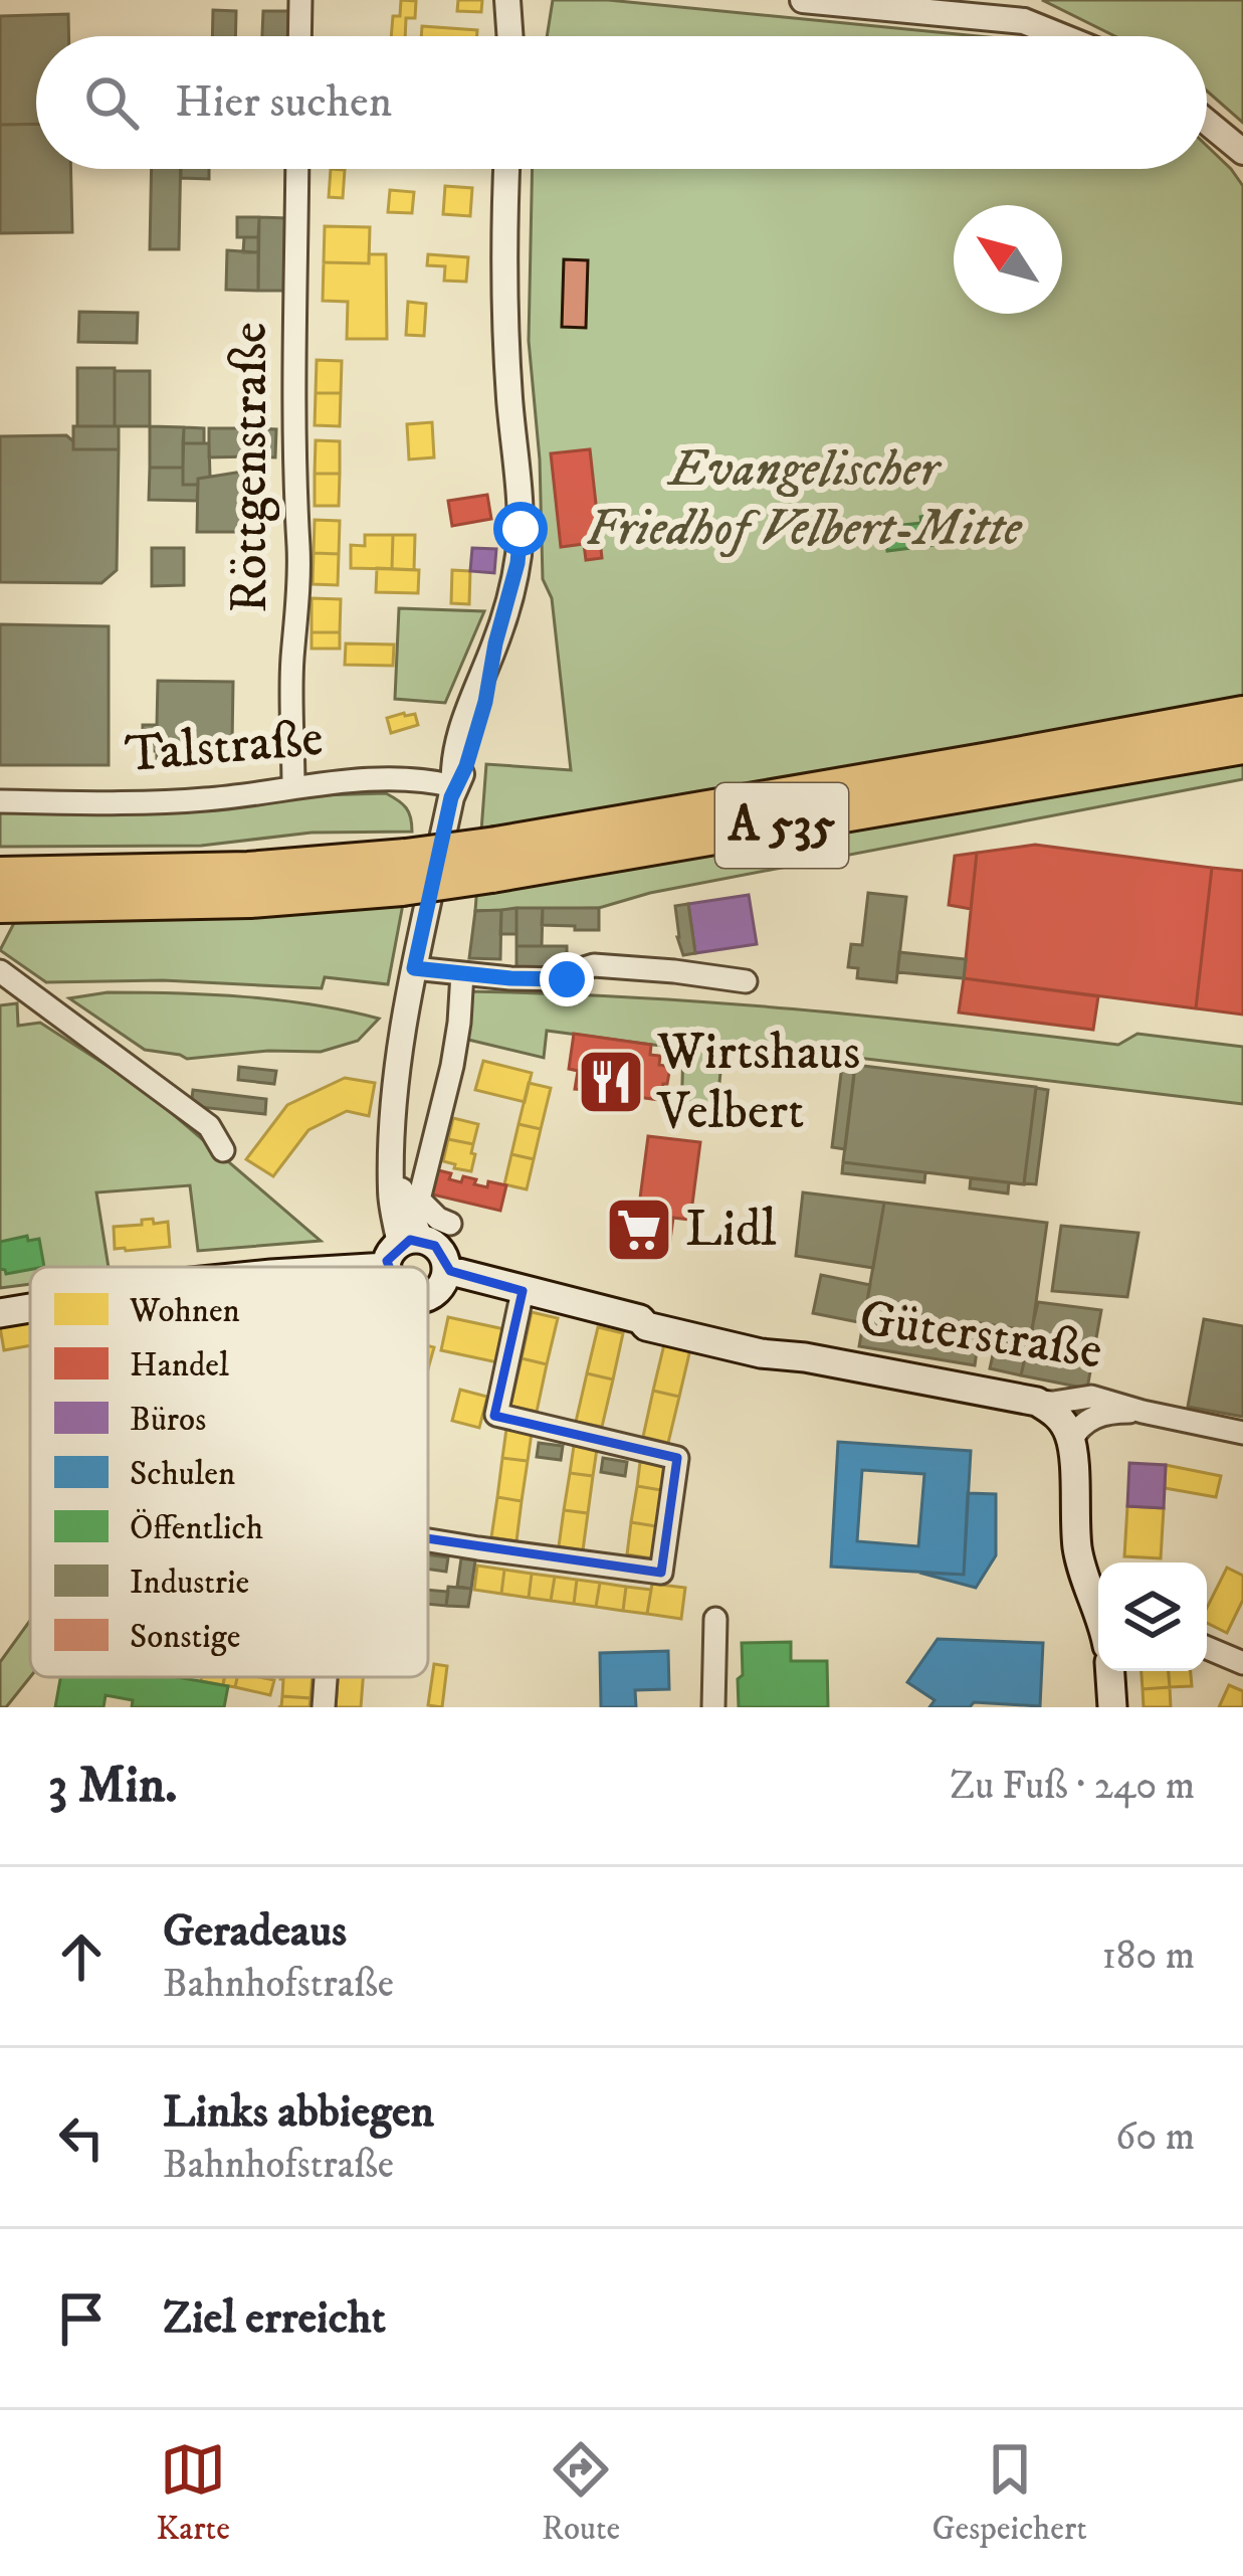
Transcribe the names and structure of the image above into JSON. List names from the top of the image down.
{
  "streets": {
    "highway": ["A 535"],
    "main road": ["Güterstraße"],
    "street": ["Röttgenstraße", "Talstraße"]
  },
  "crossings": [
    ["Röttgenstraße", "Talstraße"]
  ],
  "parks": ["Evangelischer Friedhof Velbert-Mitte"],
  "places": {
    "restaurant": ["Wirtshaus Velbert"],
    "supermarket": ["Lidl"]
  },
  "legend": [
    "Wohnen",
    "Handel",
    "Büros",
    "Schulen",
    "Öffentlich",
    "Industrie",
    "Sonstige"
  ],
  "north": "top left",
  "page": {
    "search": "Hier suchen",
    "heading": ["3 Min.", "Zu Fuß · 240 m"],
    "list": [
      ["Geradeaus", "Bahnhofstraße", "180 m"],
      ["Links abbiegen", "Bahnhofstraße", "60 m"],
      "Ziel erreicht"
    ],
    "nav": ["Karte", "Route", "Gespeichert"]
  }
}
